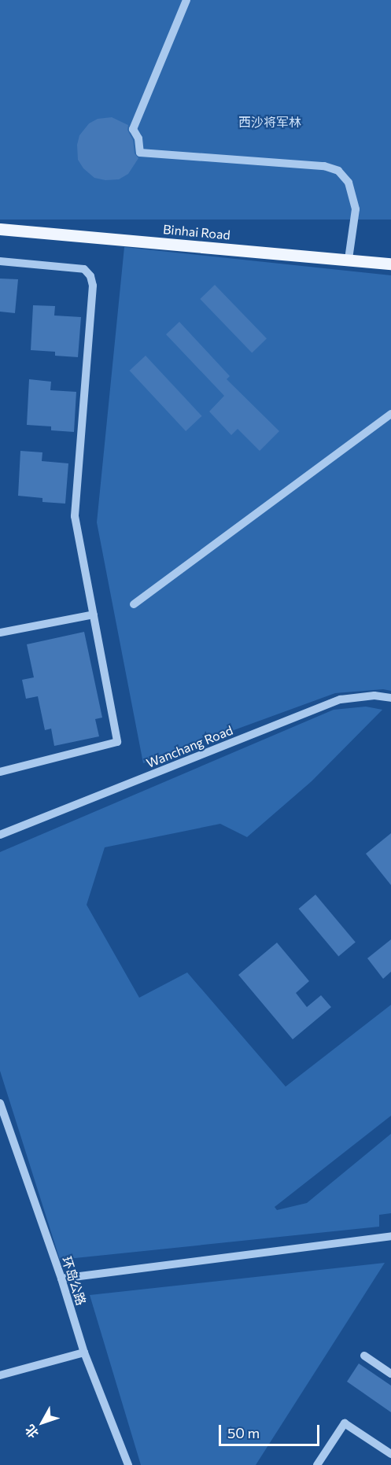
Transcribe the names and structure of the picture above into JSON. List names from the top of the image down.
{
  "streets": {
    "main road": ["Binhai Road"],
    "street": ["Wanchang Road", "环岛公路"]
  },
  "parks": ["西沙将军林"],
  "scale_bar": "50 m",
  "north": "bottom left"
}
